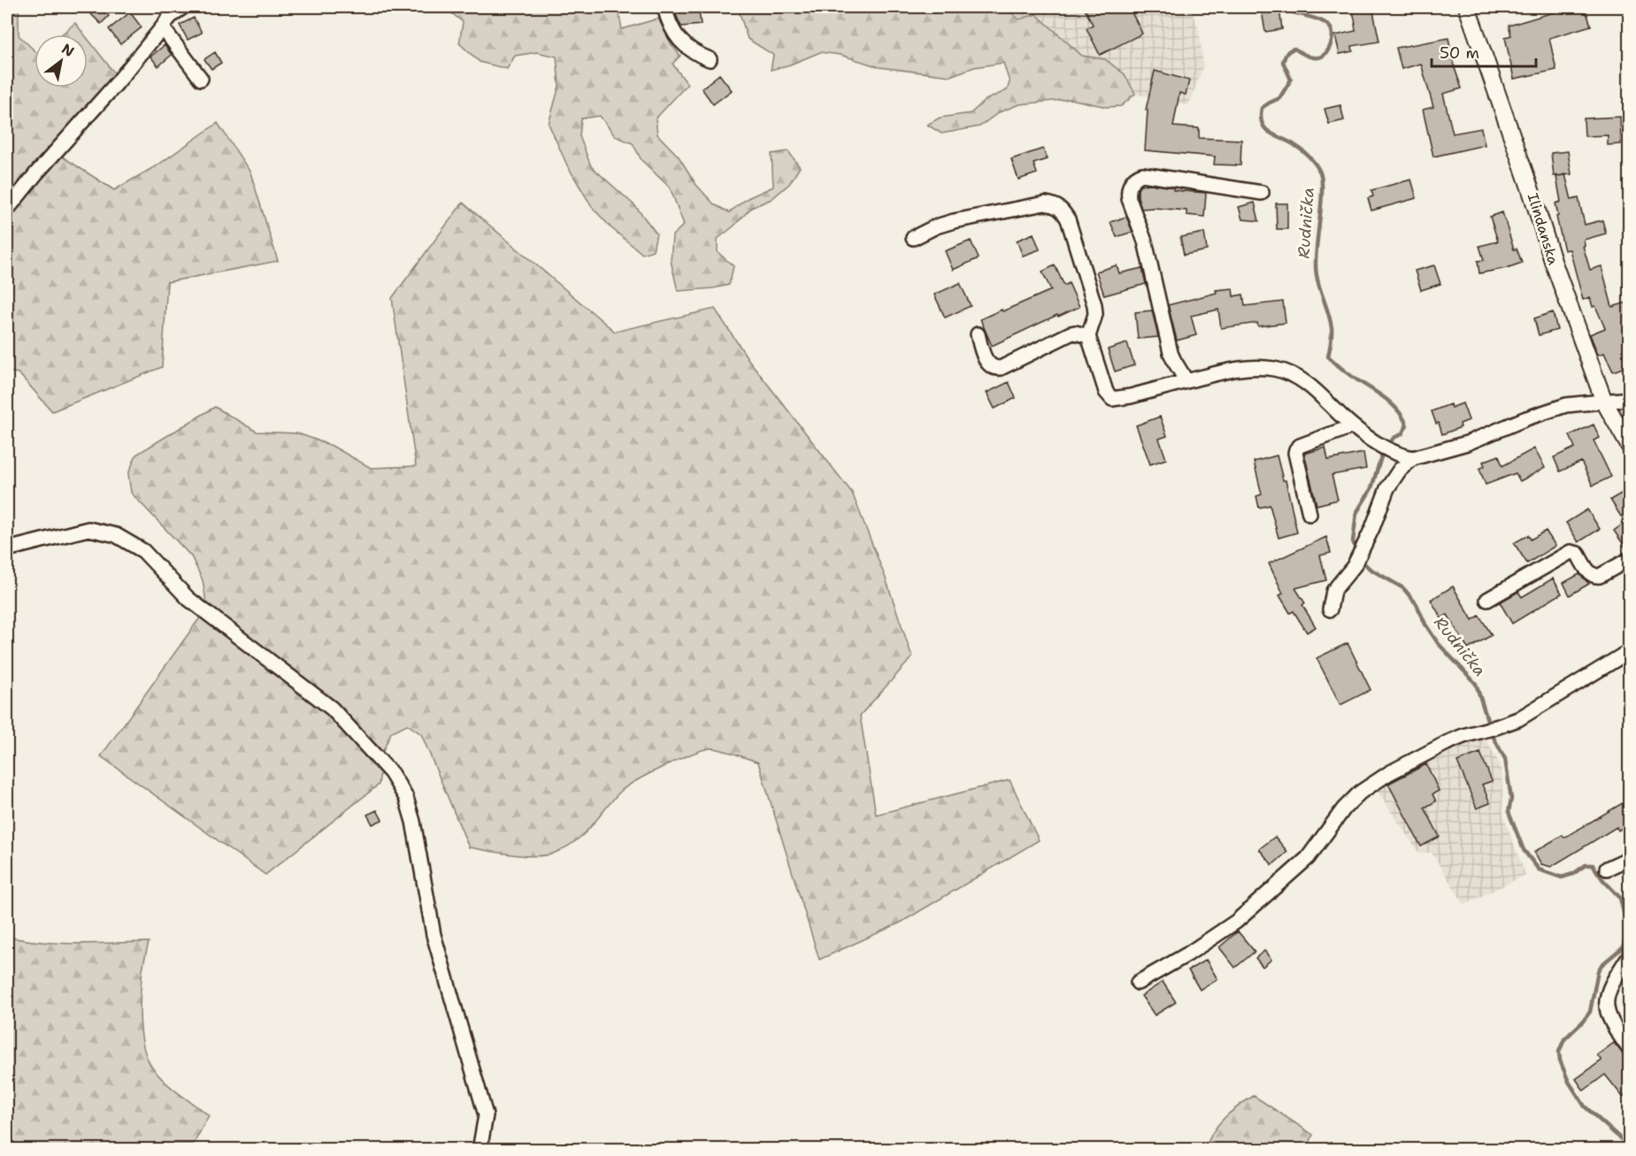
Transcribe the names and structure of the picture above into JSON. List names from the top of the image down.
{
  "streets": {
    "street": ["Ilindanska"]
  },
  "water": ["Rudnička"],
  "scale_bar": "50 m",
  "north": "top right"
}
